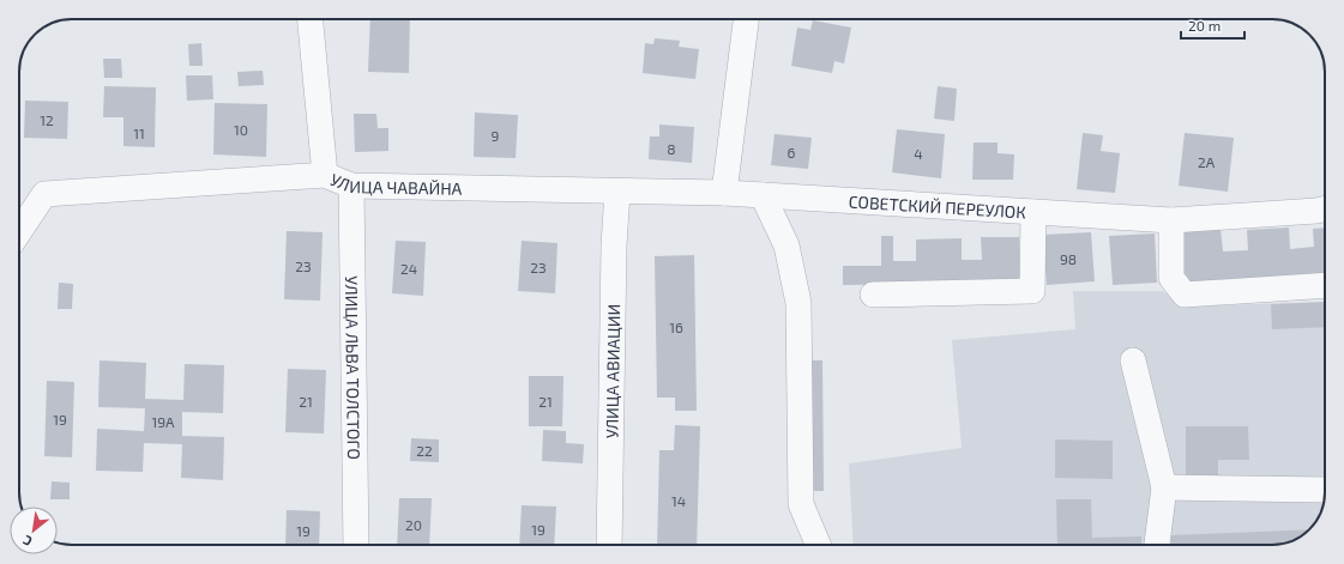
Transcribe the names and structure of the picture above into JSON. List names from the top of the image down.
{
  "streets": {
    "street": [
      "УЛИЦА ЧАВАЙНА",
      "СОВЕТСКИЙ ПЕРЕУЛОК",
      "УЛИЦА ЛЬВА ТОЛСТОГО",
      "УЛИЦА АВИАЦИИ"
    ]
  },
  "crossings": [
    ["УЛИЦА ЧАВАЙНА", "СОВЕТСКИЙ ПЕРЕУЛОК"],
    ["УЛИЦА ЧАВАЙНА", "УЛИЦА ЛЬВА ТОЛСТОГО"],
    ["УЛИЦА ЧАВАЙНА", "УЛИЦА АВИАЦИИ"]
  ],
  "house_numbers": [
    "12",
    "10",
    "11",
    "9",
    "8",
    "6",
    "4",
    "2А",
    "98",
    "23",
    "23",
    "24",
    "16",
    "21",
    "21",
    "19",
    "19А",
    "22",
    "14",
    "20",
    "19",
    "19"
  ],
  "scale_bar": "20 m",
  "north": "bottom left"
}
